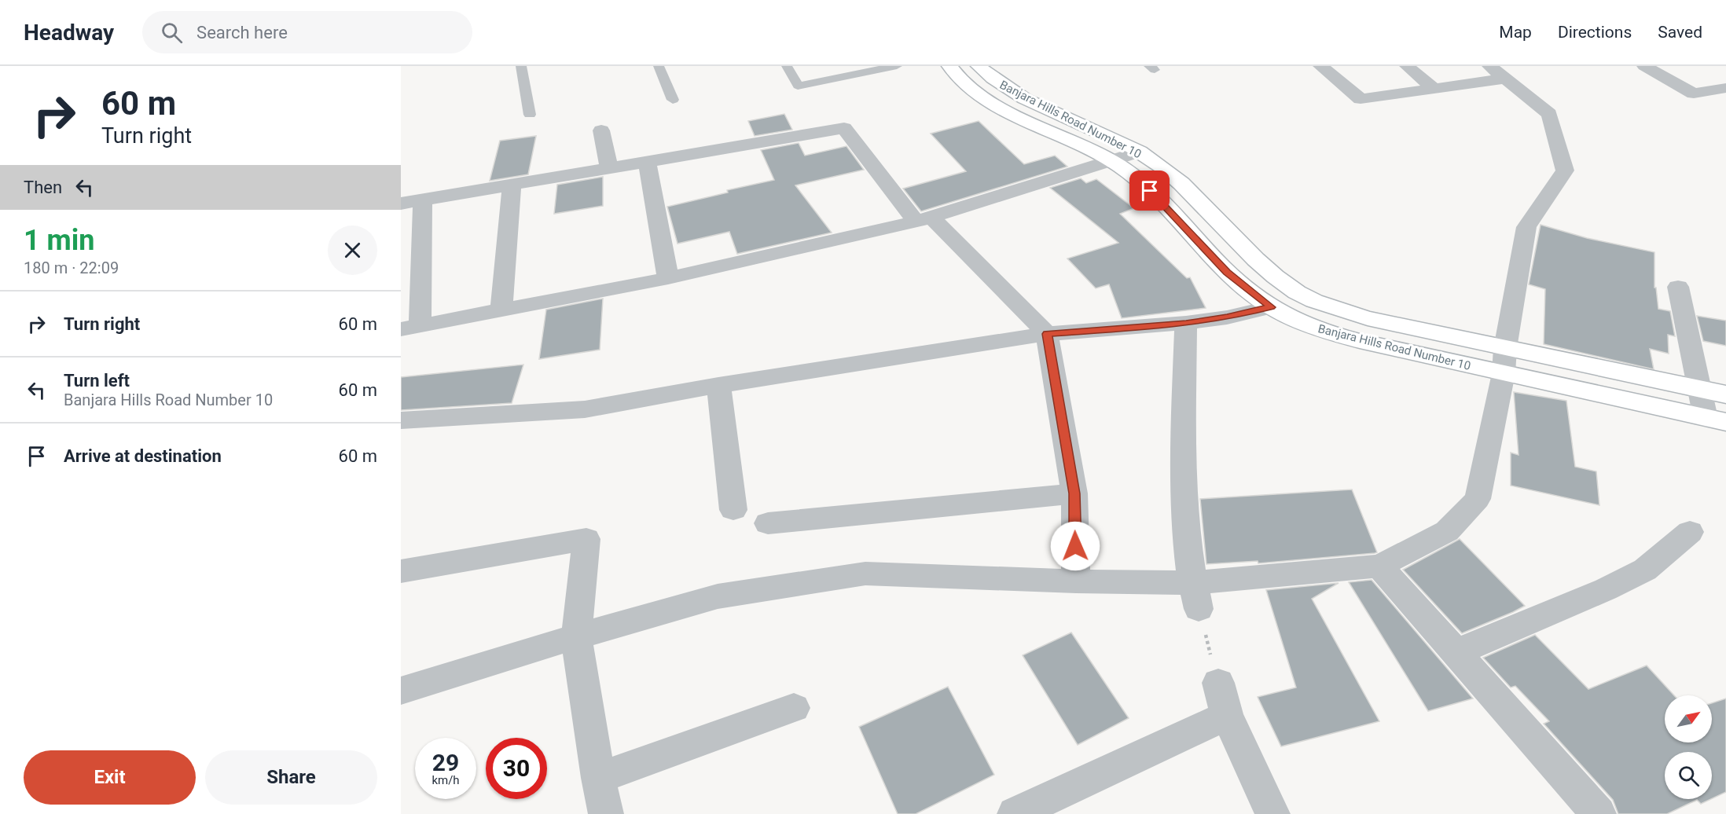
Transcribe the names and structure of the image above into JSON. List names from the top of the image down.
{
  "streets": {
    "main road": ["Banjara Hills Road Number 10"]
  },
  "north": "top right",
  "page": {
    "header": "Headway",
    "search": "Search here",
    "nav": ["Map", "Directions", "Saved"],
    "turn": ["60 m", "Turn right"],
    "then": "Then",
    "heading": ["1 min", "180 m · 22:09"],
    "list": [
      {
        "name": "Turn right",
        "value": "60 m"
      },
      {
        "name": "Turn left",
        "note": "Banjara Hills Road Number 10",
        "value": "60 m"
      },
      {
        "name": "Arrive at destination",
        "value": "60 m"
      }
    ],
    "speed": "29 km/h",
    "limit": "30",
    "buttons": ["Exit", "Share"]
  }
}
